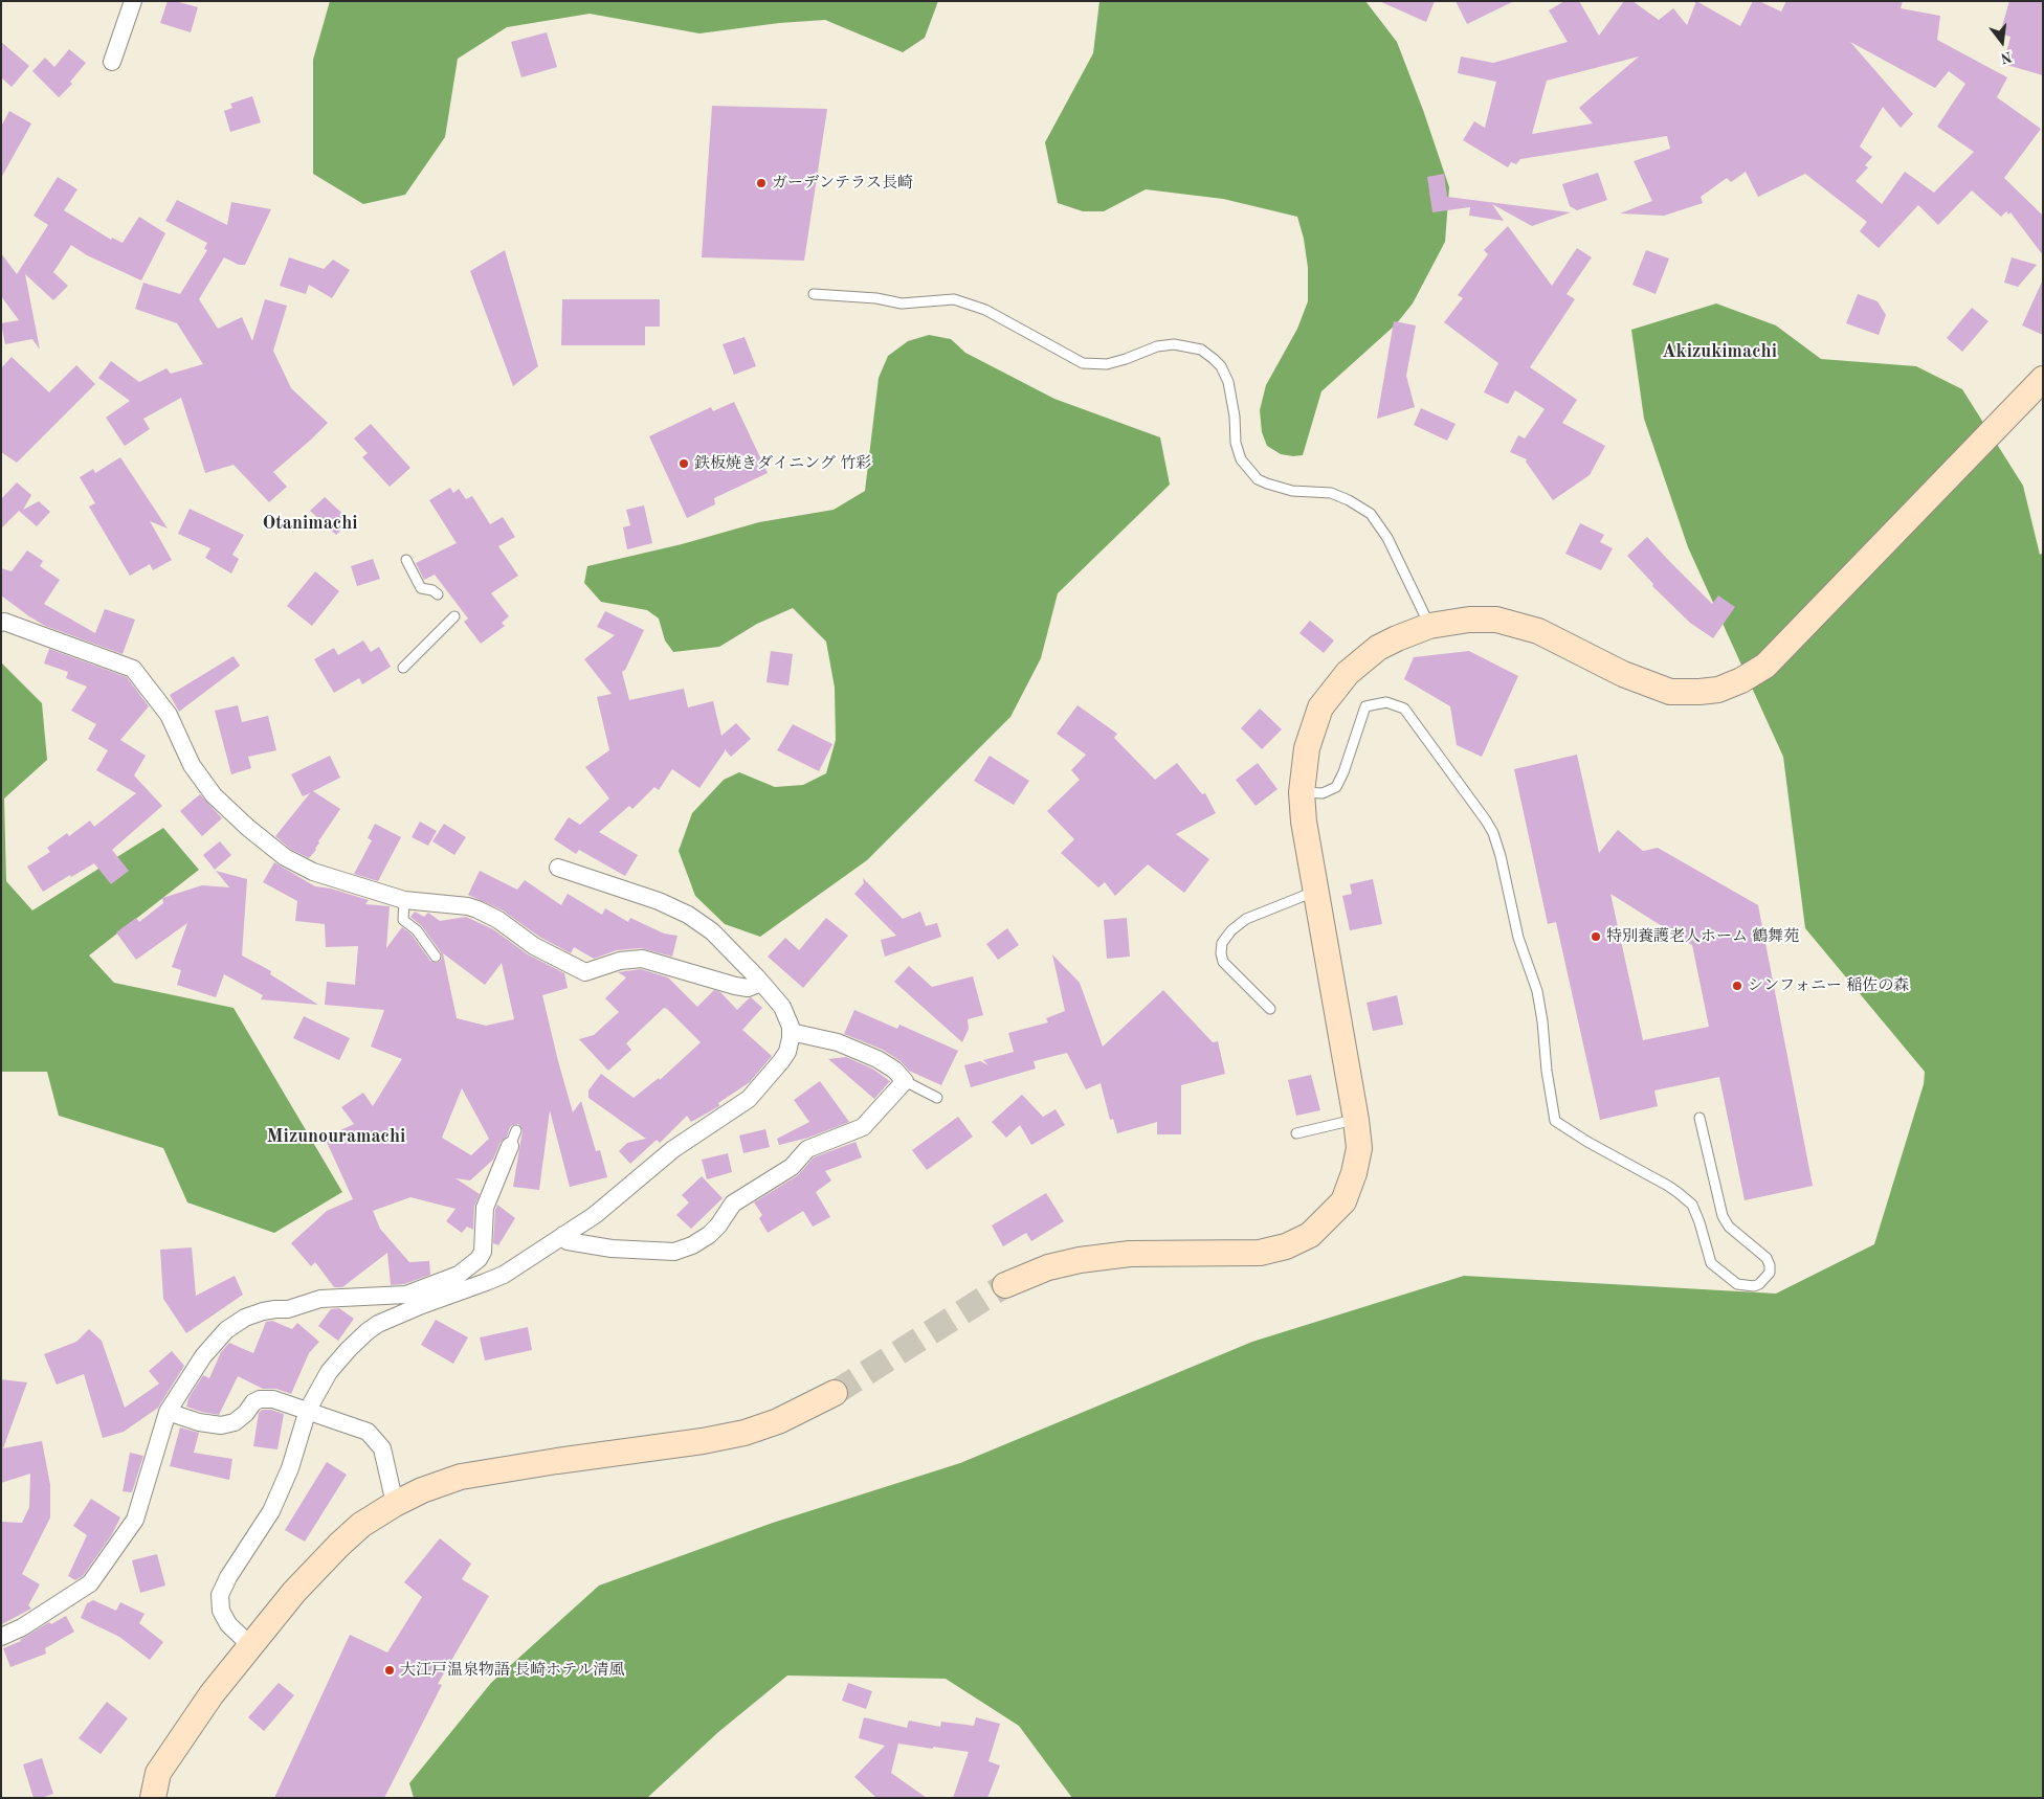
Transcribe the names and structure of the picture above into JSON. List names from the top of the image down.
{
  "districts": ["Akizukimachi", "Otanimachi", "Mizunouramachi"],
  "places": [
    "ガーデンテラス長崎",
    "鉄板焼きダイニング 竹彩",
    "特別養護老人ホーム 鶴舞苑",
    "シンフォニー 稲佐の森",
    "大江戸温泉物語 長崎ホテル清風"
  ],
  "north": "bottom"
}
